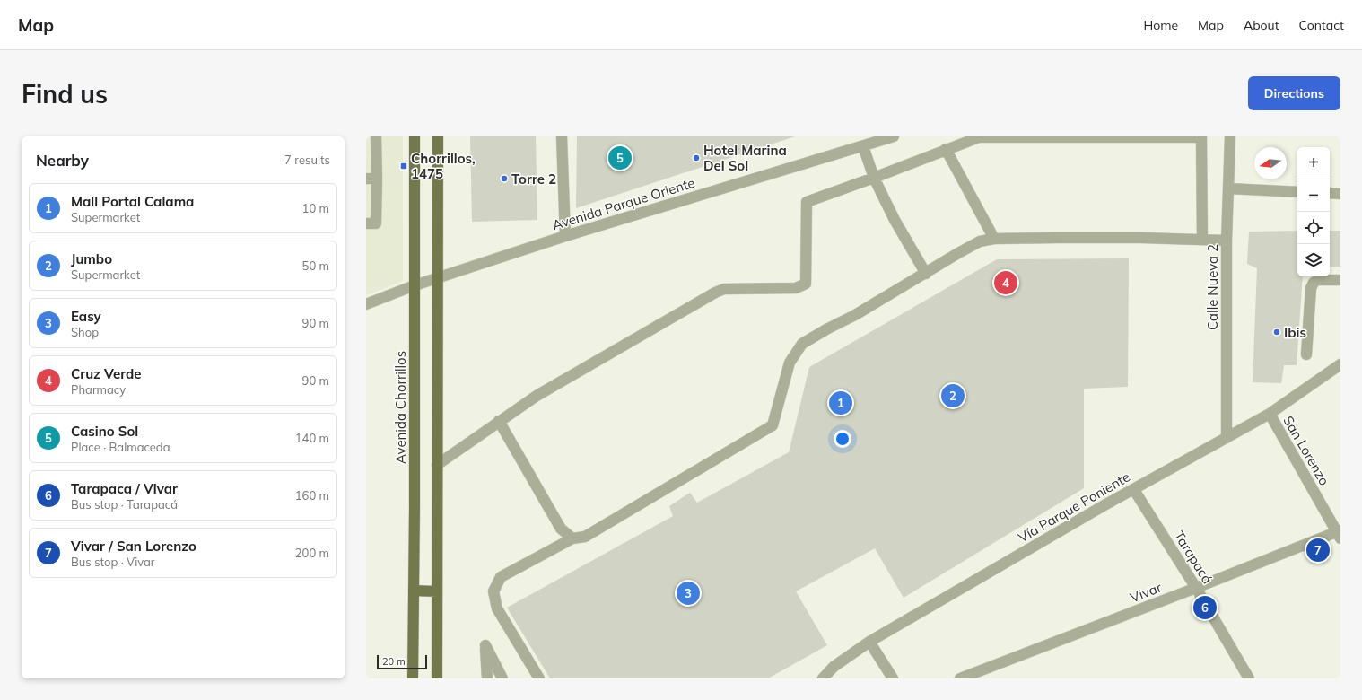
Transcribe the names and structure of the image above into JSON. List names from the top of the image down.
{
  "streets": {
    "main road": ["Avenida Chorrillos"],
    "street": [
      "Avenida Parque Oriente",
      "Calle Nueva 2",
      "San Lorenzo",
      "Vía Parque Poniente",
      "Tarapacá",
      "Vivar"
    ]
  },
  "crossings": [
    ["Avenida Parque Oriente", "Avenida Chorrillos"],
    ["Calle Nueva 2", "Vía Parque Poniente"],
    ["San Lorenzo", "Vía Parque Poniente"],
    ["San Lorenzo", "Vivar"],
    ["Vía Parque Poniente", "Tarapacá"],
    ["Tarapacá", "Vivar"]
  ],
  "places": {
    "other": ["Hotel Marina Del Sol", "Torre 2", "Ibis"],
    "transit": ["Chorrillos, 1475"]
  },
  "scale_bar": "20 m",
  "north": "left",
  "page": {
    "header": "Map",
    "nav": [
      "Home",
      "Map",
      "About",
      "Contact"
    ],
    "buttons": "Directions",
    "title": "Find us",
    "heading": ["Nearby", "7 results"],
    "pins": [
      "5",
      "4",
      "2",
      "1",
      "7",
      "3",
      "6"
    ],
    "map_buttons": ["+", "−"],
    "list": [
      {
        "mark": "1",
        "name": "Mall Portal Calama",
        "note": "Supermarket",
        "value": "10 m"
      },
      {
        "mark": "2",
        "name": "Jumbo",
        "note": "Supermarket",
        "value": "50 m"
      },
      {
        "mark": "3",
        "name": "Easy",
        "note": "Shop",
        "value": "90 m"
      },
      {
        "mark": "4",
        "name": "Cruz Verde",
        "note": "Pharmacy",
        "value": "90 m"
      },
      {
        "mark": "5",
        "name": "Casino Sol",
        "note": "Place · Balmaceda",
        "value": "140 m"
      },
      {
        "mark": "6",
        "name": "Tarapaca / Vivar",
        "note": "Bus stop · Tarapacá",
        "value": "160 m"
      },
      {
        "mark": "7",
        "name": "Vivar / San Lorenzo",
        "note": "Bus stop · Vivar",
        "value": "200 m"
      }
    ],
    "scale": "20 m"
  }
}
